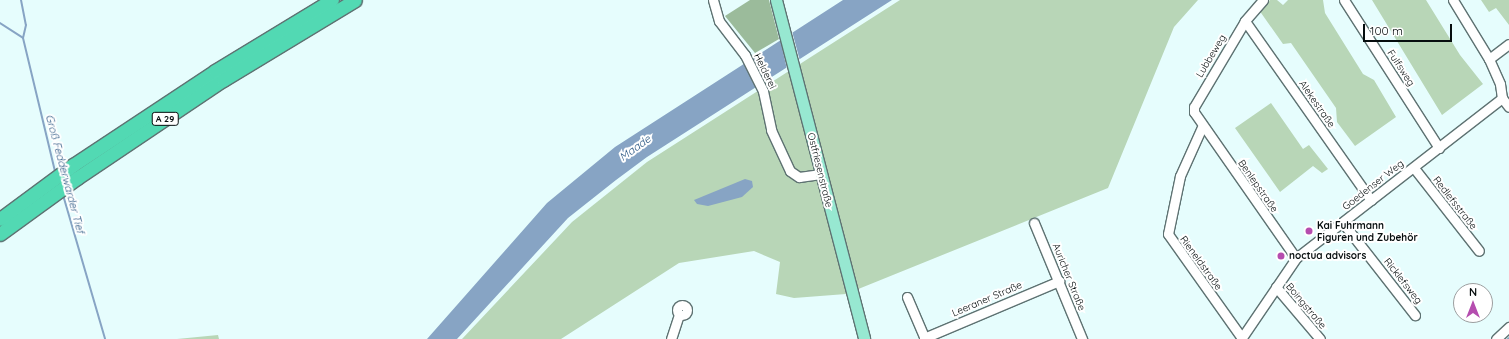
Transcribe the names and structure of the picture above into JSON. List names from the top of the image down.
{
  "streets": {
    "highway": ["A 29"],
    "main road": ["Ostfriesenstraße"],
    "street": [
      "Lubbeweg",
      "Fulfsweg",
      "Helderei",
      "Alekestraße",
      "Goedenser Weg",
      "Benlepstraße",
      "Redlefsstraße",
      "Rieneldstraße",
      "Auricher Straße",
      "Ricklefsweg",
      "Leeraner Straße",
      "Boingstraße"
    ]
  },
  "crossings": [
    ["Lubbeweg", "Alekestraße"],
    ["Lubbeweg", "Benlepstraße"],
    ["Lubbeweg", "Rieneldstraße"],
    ["Fulfsweg", "Goedenser Weg"],
    ["Helderei", "Ostfriesenstraße"],
    ["Alekestraße", "Goedenser Weg"],
    ["Goedenser Weg", "Benlepstraße"],
    ["Goedenser Weg", "Redlefsstraße"],
    ["Goedenser Weg", "Rieneldstraße"],
    ["Goedenser Weg", "Ricklefsweg"],
    ["Goedenser Weg", "Boingstraße"],
    ["Benlepstraße", "Rieneldstraße"],
    ["Auricher Straße", "Leeraner Straße"]
  ],
  "water": ["Maade", "Groß Fedderwarder Tief"],
  "places": ["Kai Fuhrmann Figuren und Zubehör", "noctua advisors"],
  "scale_bar": "100 m",
  "north": "top"
}
